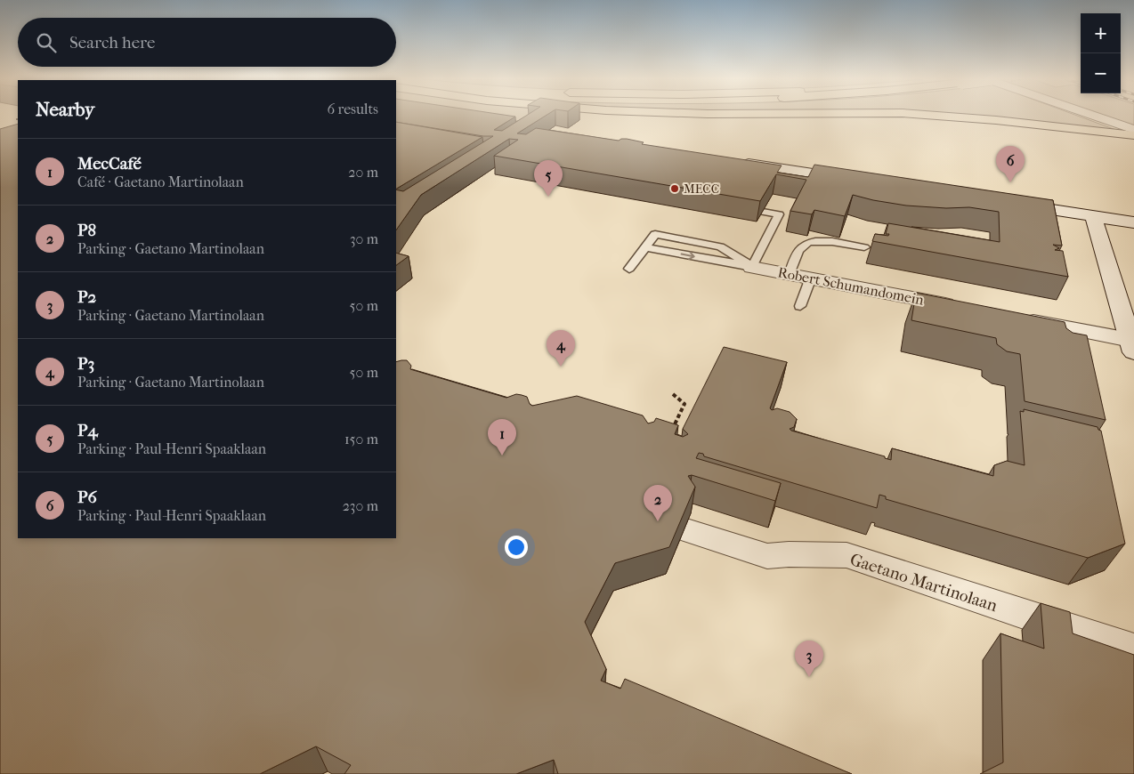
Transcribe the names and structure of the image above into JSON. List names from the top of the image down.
{
  "streets": {
    "street": ["Robert Schumandomein", "Gaetano Martinolaan"]
  },
  "places": ["MECC"],
  "page": {
    "map_buttons": ["+", "−"],
    "search": "Search here",
    "heading": ["Nearby", "6 results"],
    "list": [
      {
        "mark": "1",
        "name": "MecCafé",
        "note": "Café · Gaetano Martinolaan",
        "value": "20 m"
      },
      {
        "mark": "2",
        "name": "P8",
        "note": "Parking · Gaetano Martinolaan",
        "value": "30 m"
      },
      {
        "mark": "3",
        "name": "P2",
        "note": "Parking · Gaetano Martinolaan",
        "value": "50 m"
      },
      {
        "mark": "4",
        "name": "P3",
        "note": "Parking · Gaetano Martinolaan",
        "value": "50 m"
      },
      {
        "mark": "5",
        "name": "P4",
        "note": "Parking · Paul-Henri Spaaklaan",
        "value": "150 m"
      },
      {
        "mark": "6",
        "name": "P6",
        "note": "Parking · Paul-Henri Spaaklaan",
        "value": "230 m"
      }
    ],
    "pins": [
      "6",
      "5",
      "4",
      "1",
      "2",
      "3"
    ]
  }
}
